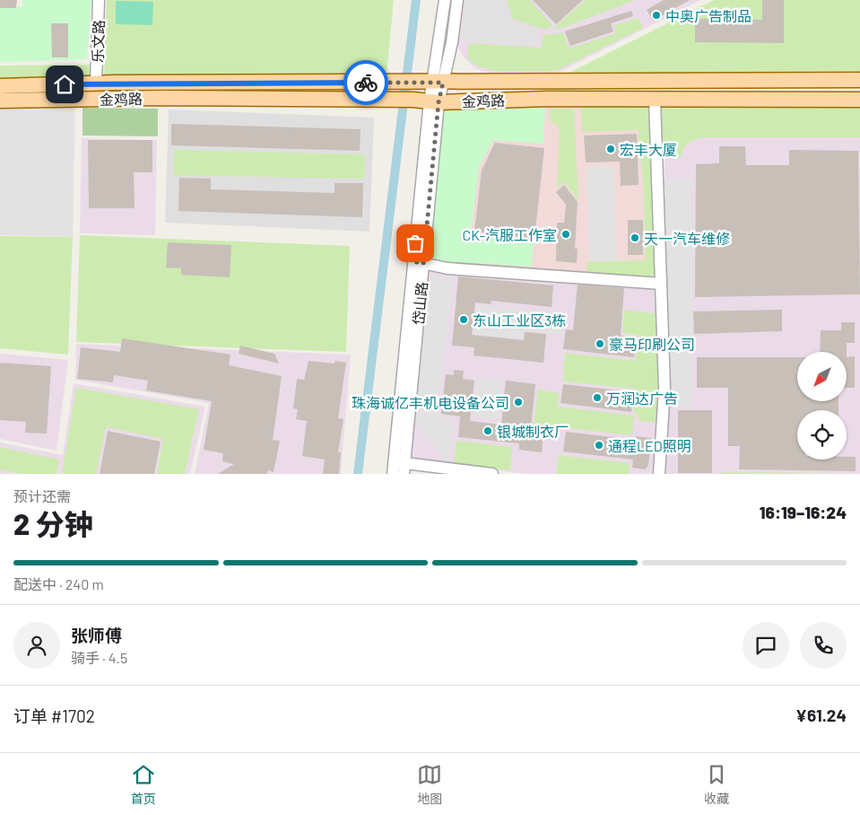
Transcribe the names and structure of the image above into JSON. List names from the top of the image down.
{
  "streets": {
    "main road": ["金鸡路"],
    "street": ["乐文路", "岱山路"]
  },
  "crossings": [
    ["乐文路", "金鸡路"],
    ["金鸡路", "岱山路"]
  ],
  "places": [
    "中奥广告制品",
    "宏丰大厦",
    "CK-汽服工作室",
    "天一汽车维修",
    "东山工业区3栋",
    "豪马印刷公司",
    "万润达广告",
    "珠海诚亿丰机电设备公司",
    "银城制衣厂",
    "通程LED照明"
  ],
  "north": "bottom left",
  "page": {
    "heading": ["2 分钟", "预计还需", "16:19–16:24"],
    "panel": [
      "张师傅",
      "骑手 · 4.5",
      "订单 #1702",
      "¥61.24"
    ],
    "bar": "配送中 · 240 m",
    "tabs": ["首页", "地图", "收藏"]
  }
}
